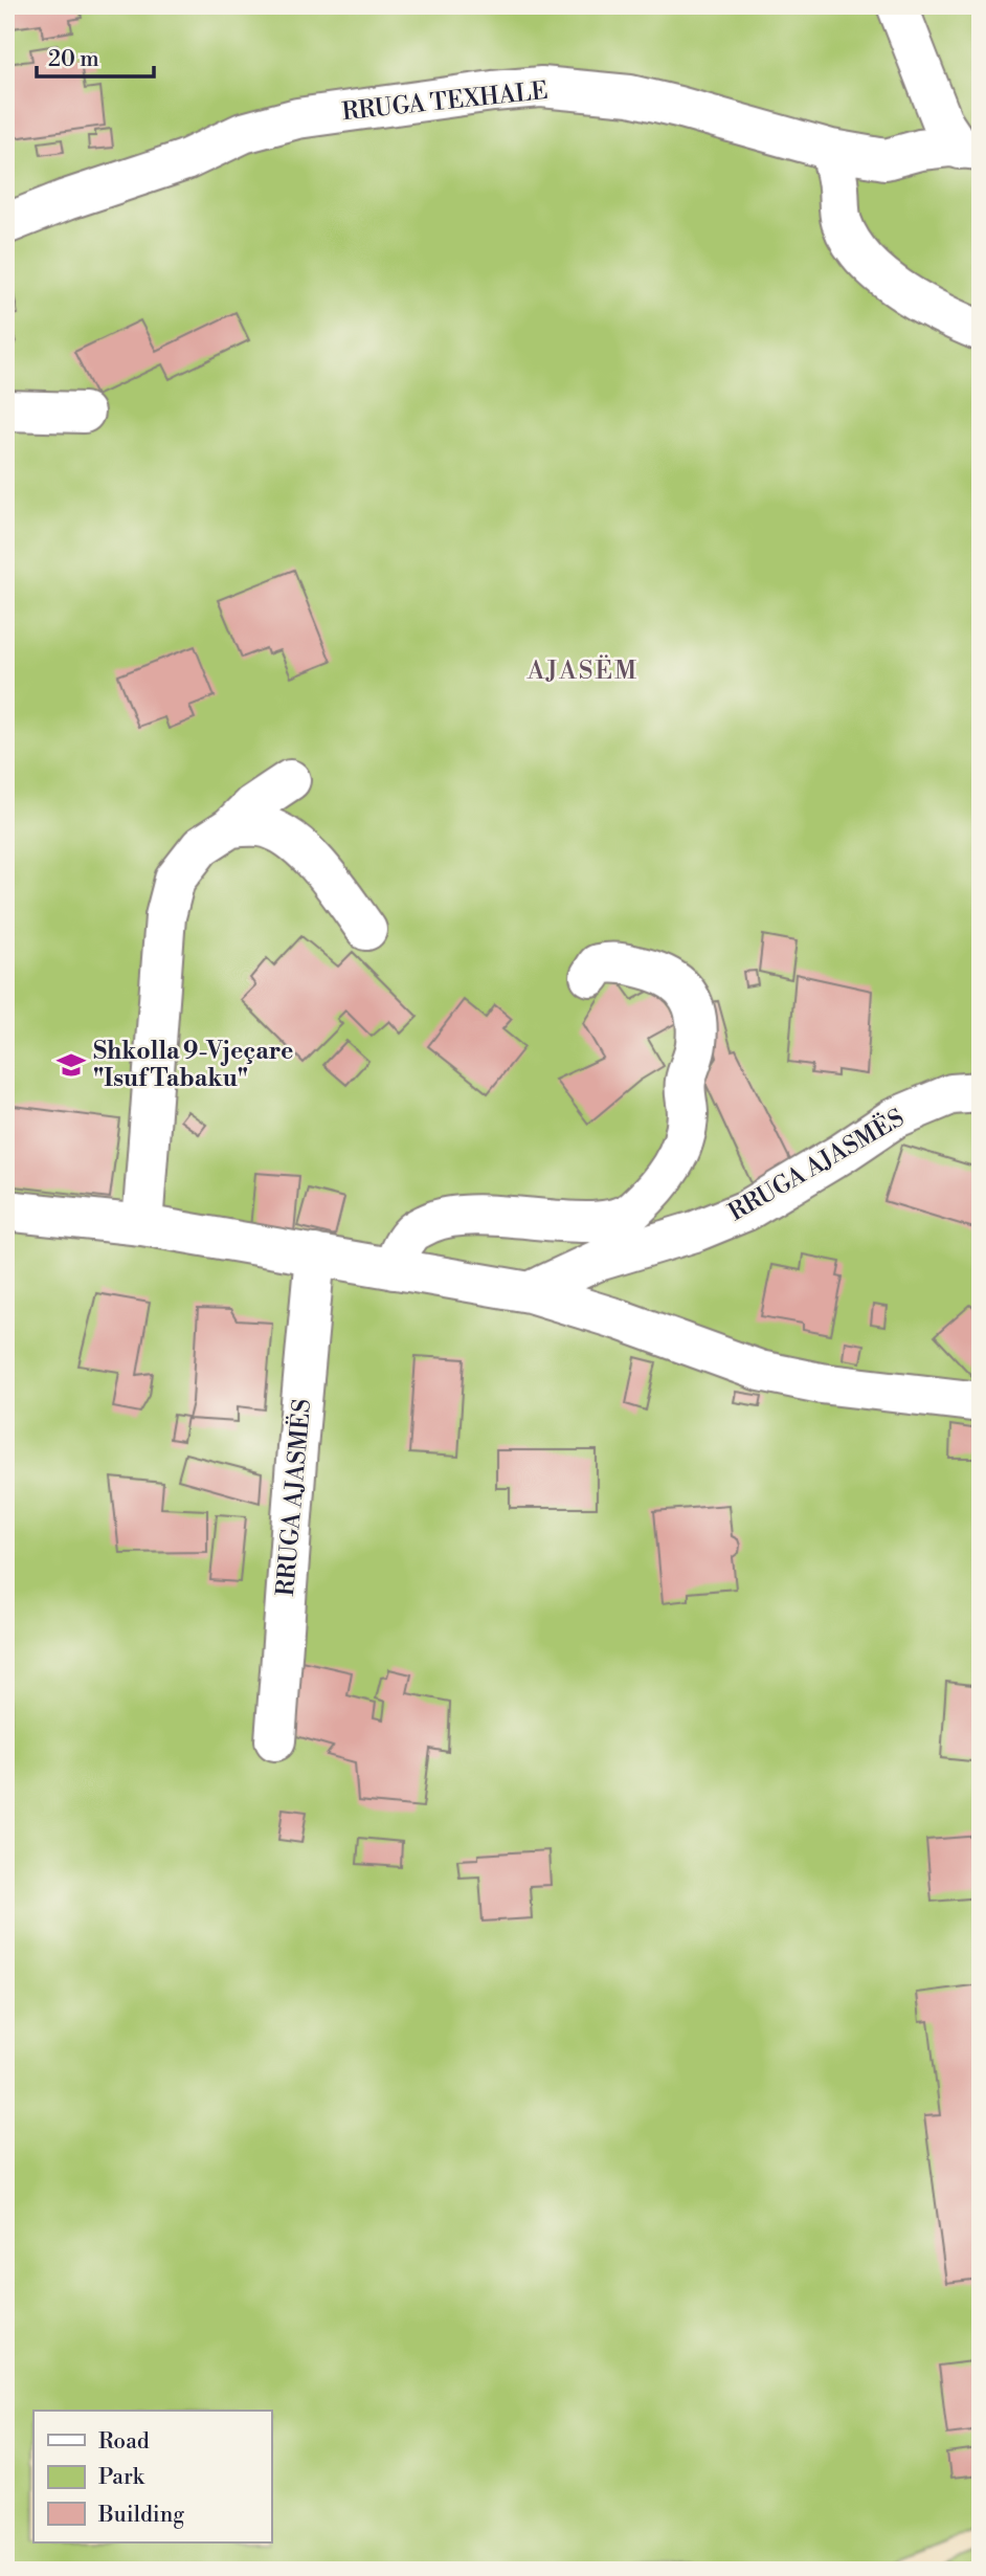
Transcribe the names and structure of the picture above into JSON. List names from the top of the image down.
{
  "streets": {
    "street": ["RRUGA TEXHALE", "RRUGA AJASMËS"]
  },
  "districts": ["AJASËM"],
  "places": {
    "school or university": ["Shkolla 9-Vjeçare \"Isuf Tabaku\""]
  },
  "legend": ["Road", "Park", "Building"],
  "scale_bar": "20 m"
}
